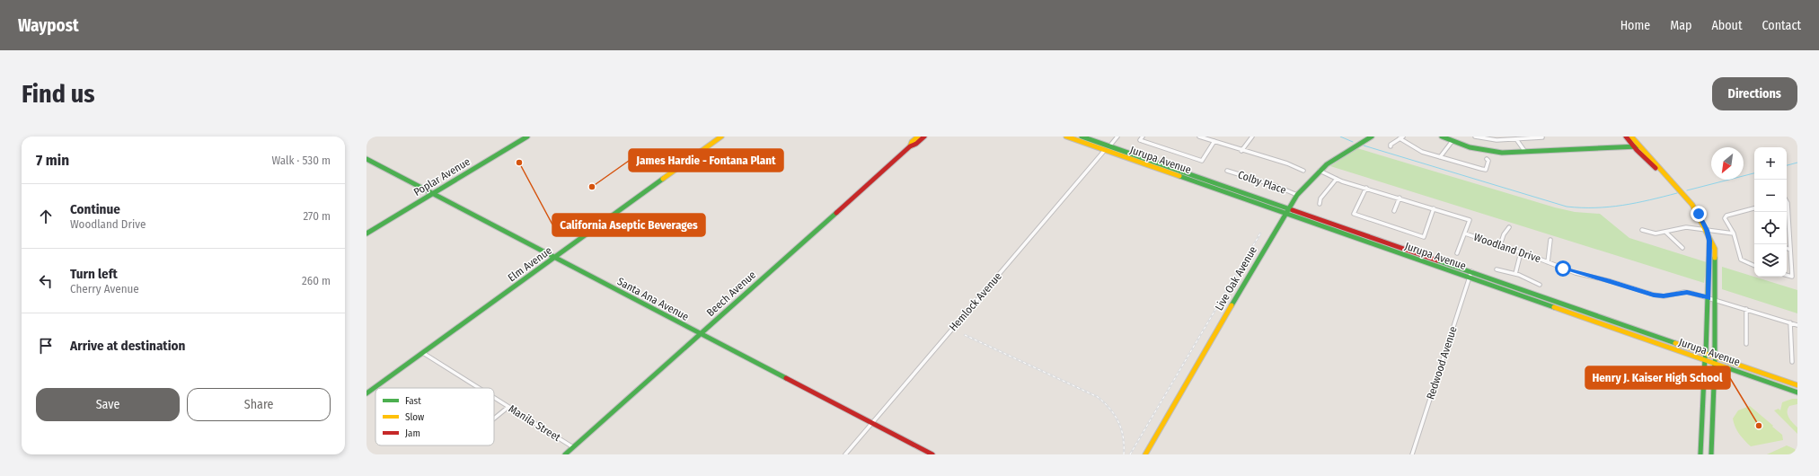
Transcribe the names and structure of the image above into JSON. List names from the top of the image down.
{
  "streets": {
    "main road": [
      "Jurupa Avenue",
      "Poplar Avenue",
      "Elm Avenue",
      "Live Oak Avenue",
      "Beech Avenue",
      "Santa Ana Avenue"
    ],
    "street": [
      "Colby Place",
      "Woodland Drive",
      "Hemlock Avenue",
      "Redwood Avenue",
      "Manila Street"
    ]
  },
  "crossings": [
    ["Jurupa Avenue", "Live Oak Avenue"],
    ["Jurupa Avenue", "Hemlock Avenue"],
    ["Jurupa Avenue", "Redwood Avenue"],
    ["Poplar Avenue", "Santa Ana Avenue"],
    ["Colby Place", "Live Oak Avenue"],
    ["Woodland Drive", "Live Oak Avenue"],
    ["Elm Avenue", "Santa Ana Avenue"],
    ["Elm Avenue", "Manila Street"],
    ["Beech Avenue", "Santa Ana Avenue"],
    ["Beech Avenue", "Manila Street"],
    ["Santa Ana Avenue", "Hemlock Avenue"]
  ],
  "places": ["California Aseptic Beverages", "James Hardie - Fontana Plant", "Henry J. Kaiser High School"],
  "legend": ["Fast", "Slow", "Jam"],
  "north": "bottom left",
  "page": {
    "header": "Waypost",
    "nav": [
      "Home",
      "Map",
      "About",
      "Contact"
    ],
    "buttons": [
      "Directions",
      ["Save", "Share"]
    ],
    "title": "Find us",
    "heading": ["7 min", "Walk · 530 m"],
    "map_buttons": ["+", "−"],
    "list": [
      ["Continue", "Woodland Drive", "270 m"],
      ["Turn left", "Cherry Avenue", "260 m"],
      "Arrive at destination"
    ]
  }
}
